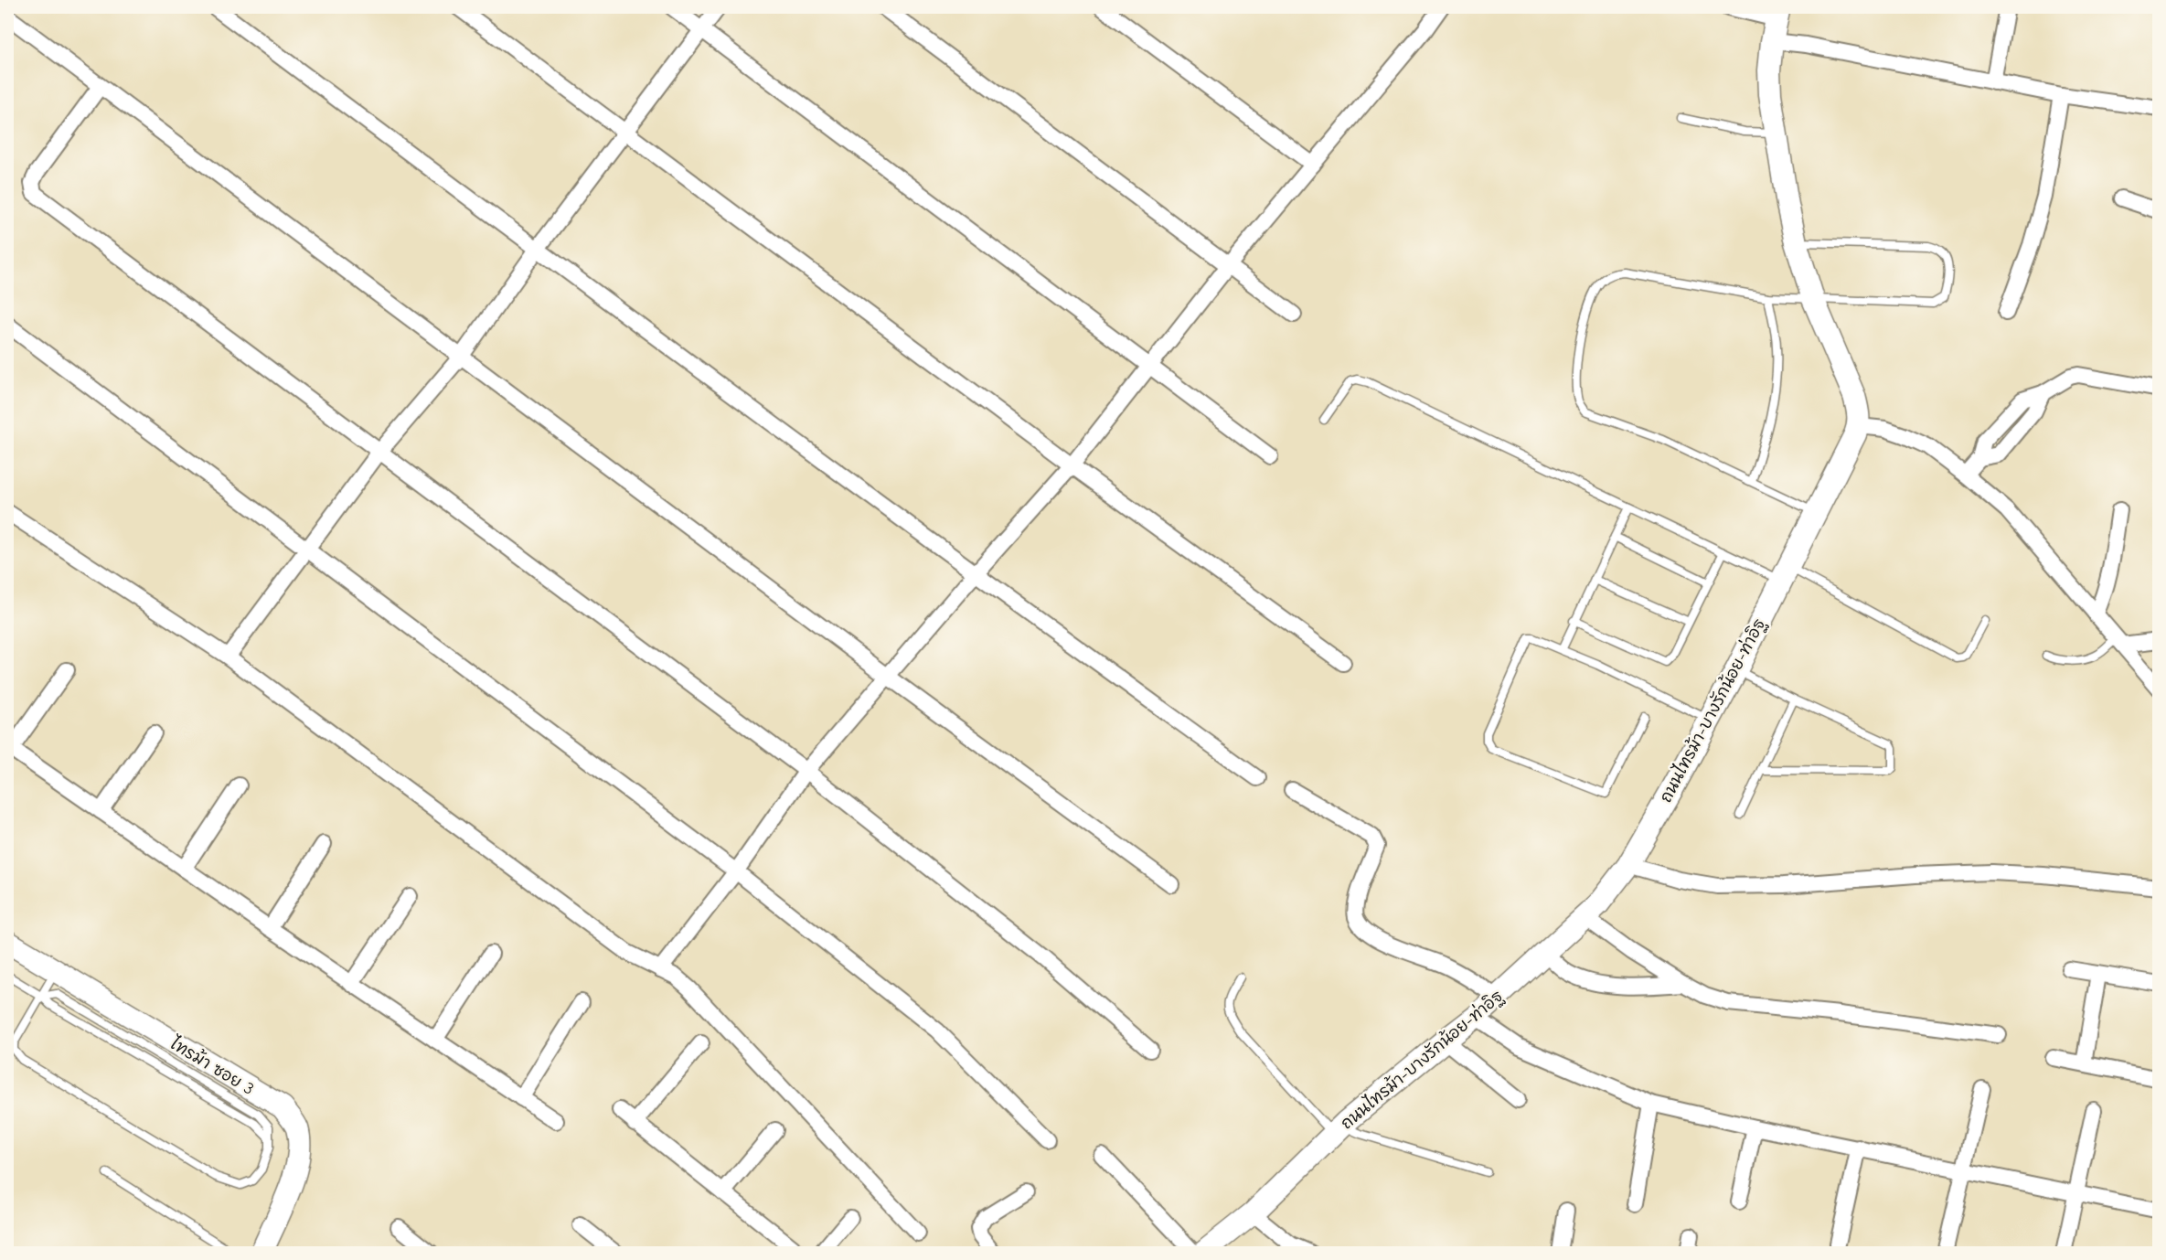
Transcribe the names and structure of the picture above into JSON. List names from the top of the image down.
{
  "streets": {
    "street": ["ถนนไทรม้า-บางรักน้อย-ท่าอิฐ", "ไทรม้า ซอย 3"]
  }
}
